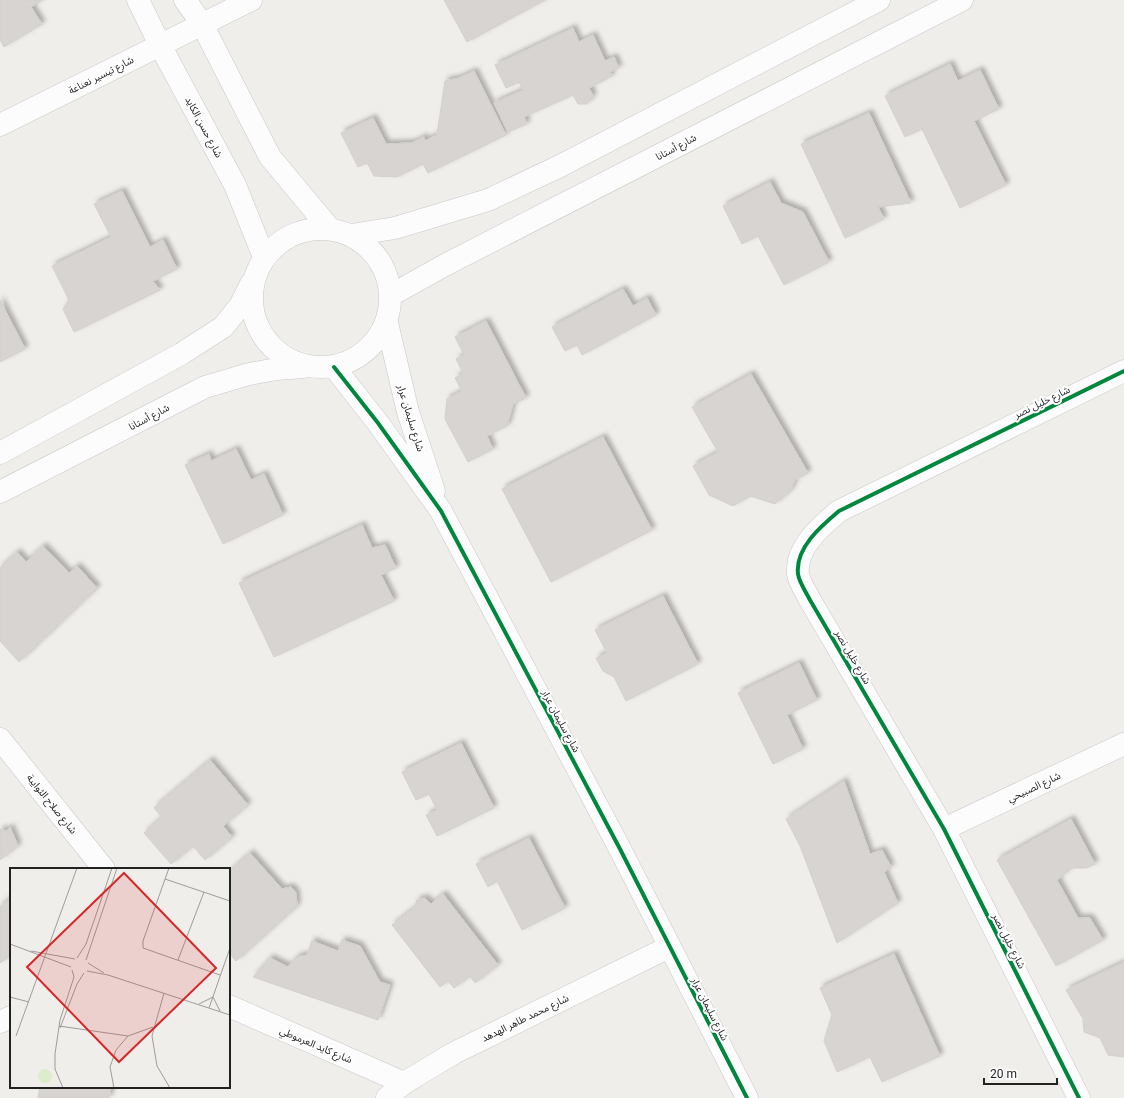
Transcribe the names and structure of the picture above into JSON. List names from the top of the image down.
{
  "streets": {
    "street": [
      "شارع تيسير نعناعة",
      "شارع حسن الكايد",
      "شارع أستانا",
      "شارع خليل نصر",
      "شارع سليمان عرار",
      "شارع الصبيحي",
      "شارع صلاح الثوايبة",
      "شارع محمد طاهر الهدهد",
      "شارع كايد العرموطي"
    ]
  },
  "crossings": [
    ["شارع تيسير نعناعة", "شارع حسن الكايد"],
    ["شارع حسن الكايد", "شارع أستانا"],
    ["شارع حسن الكايد", "شارع سليمان عرار"],
    ["شارع أستانا", "شارع سليمان عرار"],
    ["شارع خليل نصر", "شارع الصبيحي"],
    ["شارع سليمان عرار", "شارع محمد طاهر الهدهد"],
    ["شارع محمد طاهر الهدهد", "شارع كايد العرموطي"]
  ],
  "scale_bar": "20 m"
}
